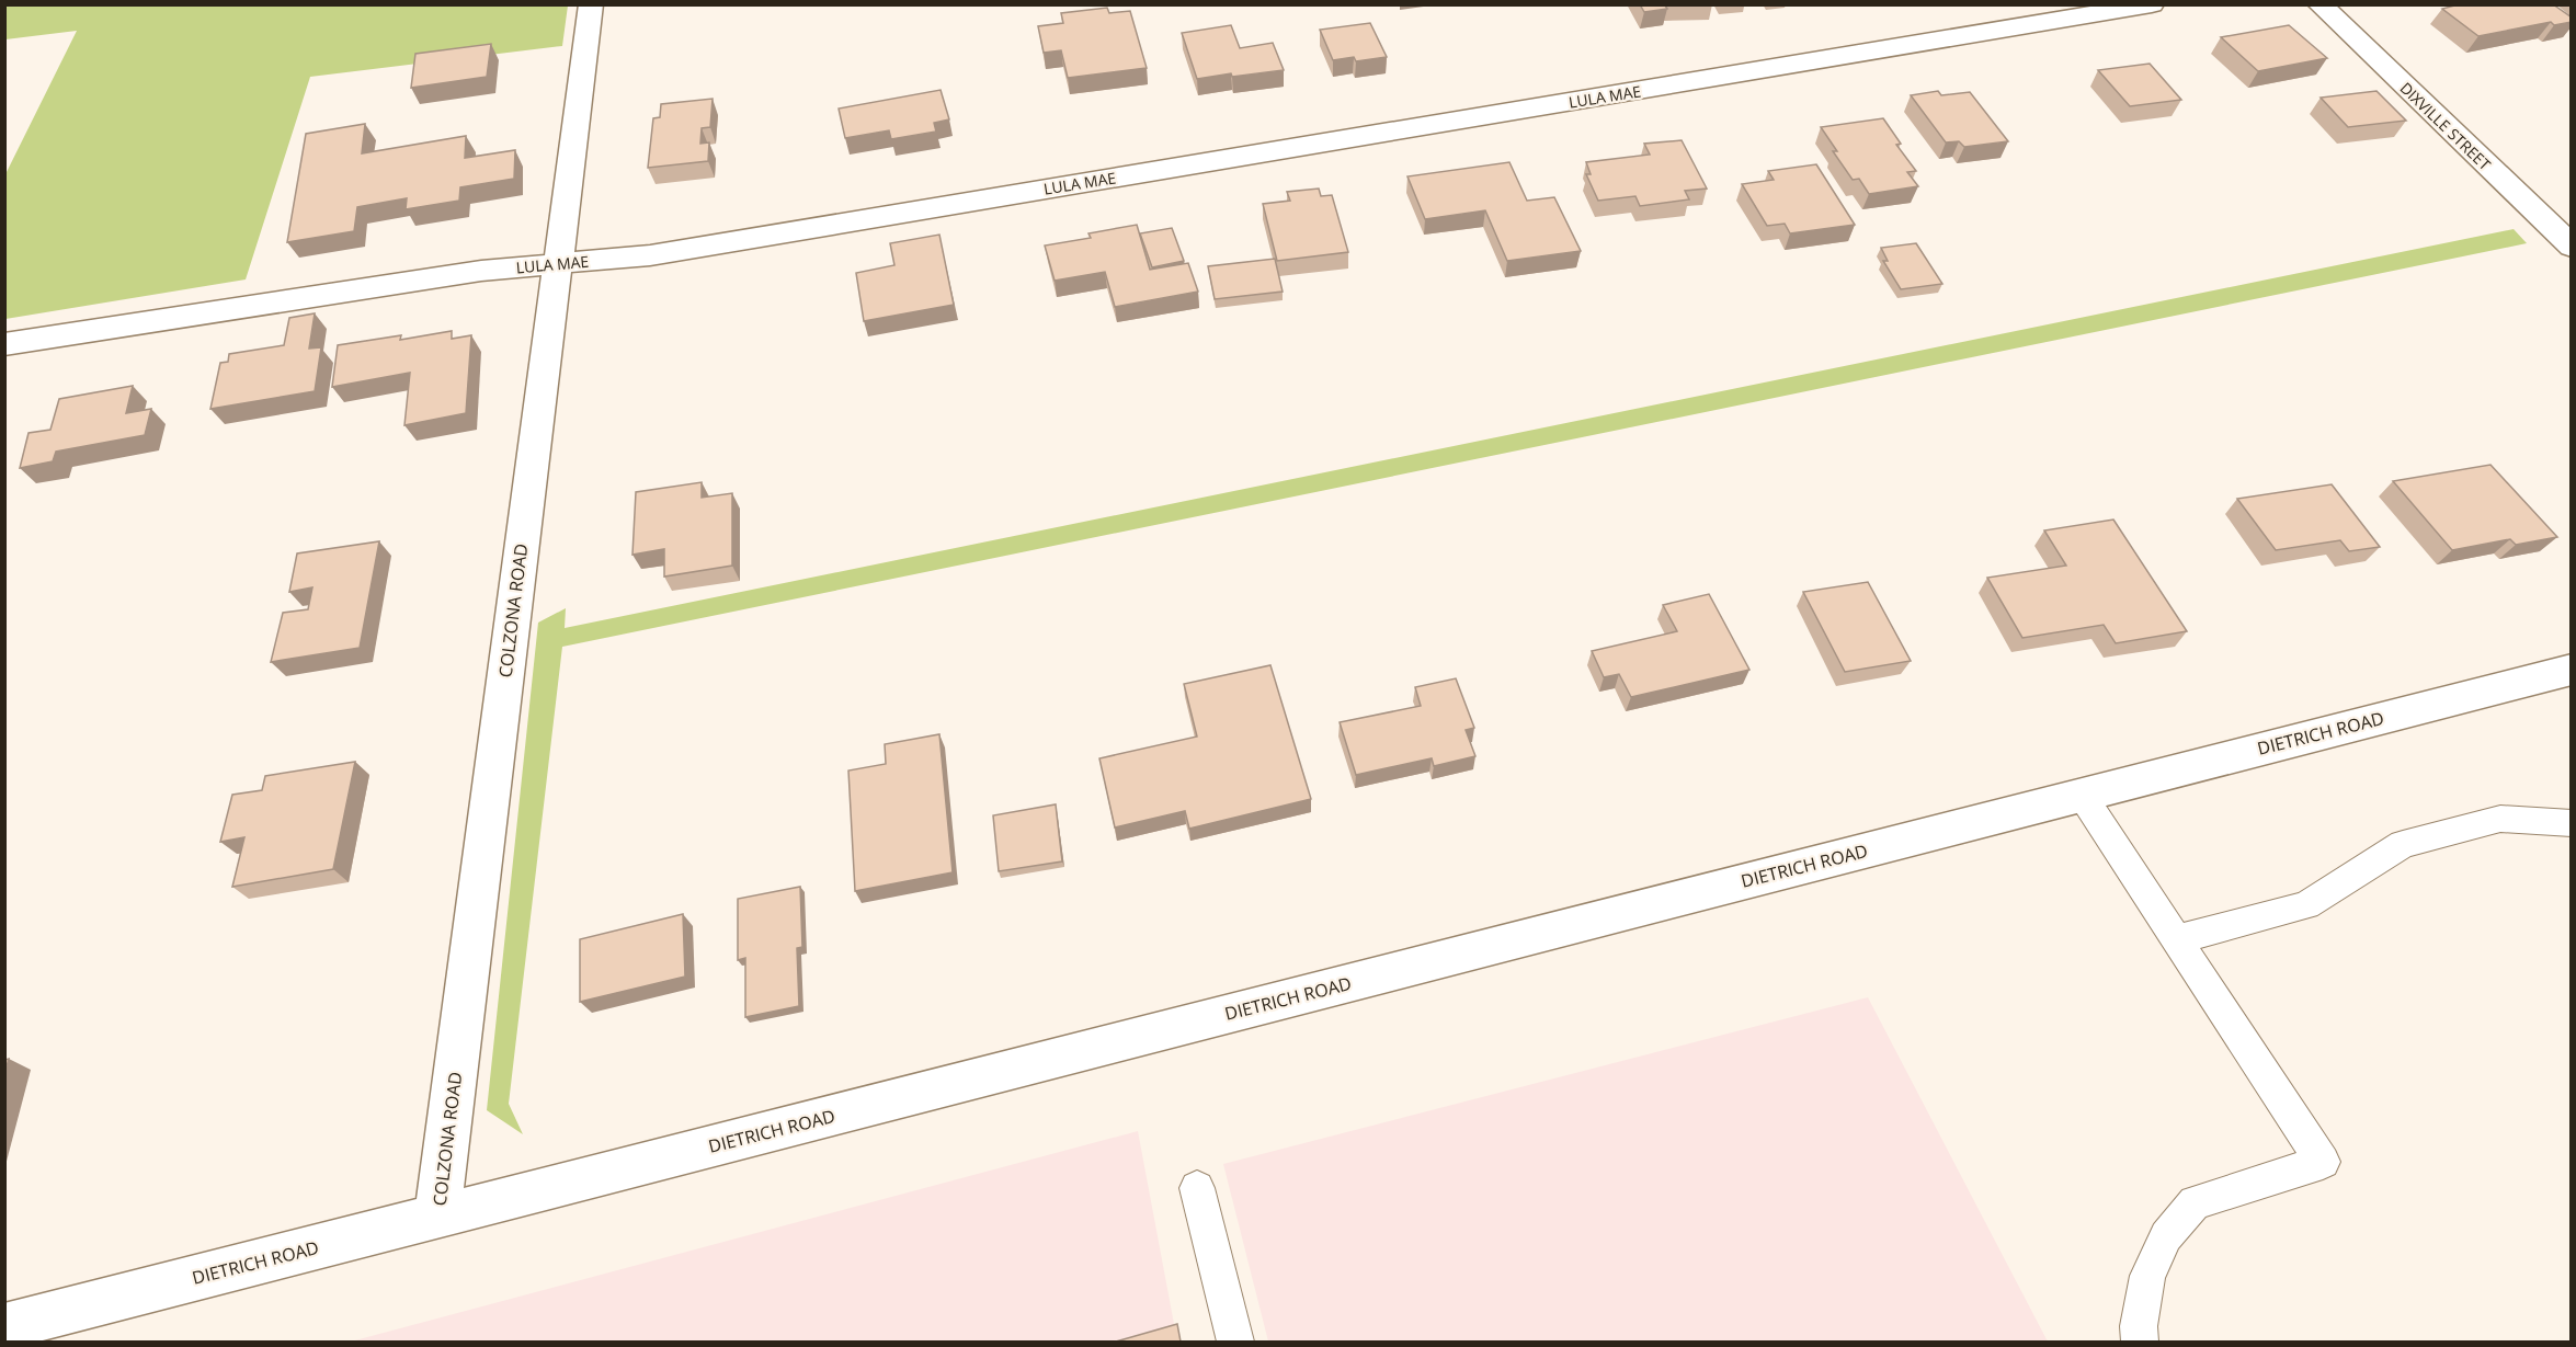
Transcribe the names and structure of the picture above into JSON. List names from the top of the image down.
{
  "streets": {
    "street": [
      "LULA MAE",
      "DIXVILLE STREET",
      "COLZONA ROAD",
      "DIETRICH ROAD"
    ]
  },
  "crossings": [
    ["LULA MAE", "COLZONA ROAD"],
    ["COLZONA ROAD", "DIETRICH ROAD"]
  ]
}
